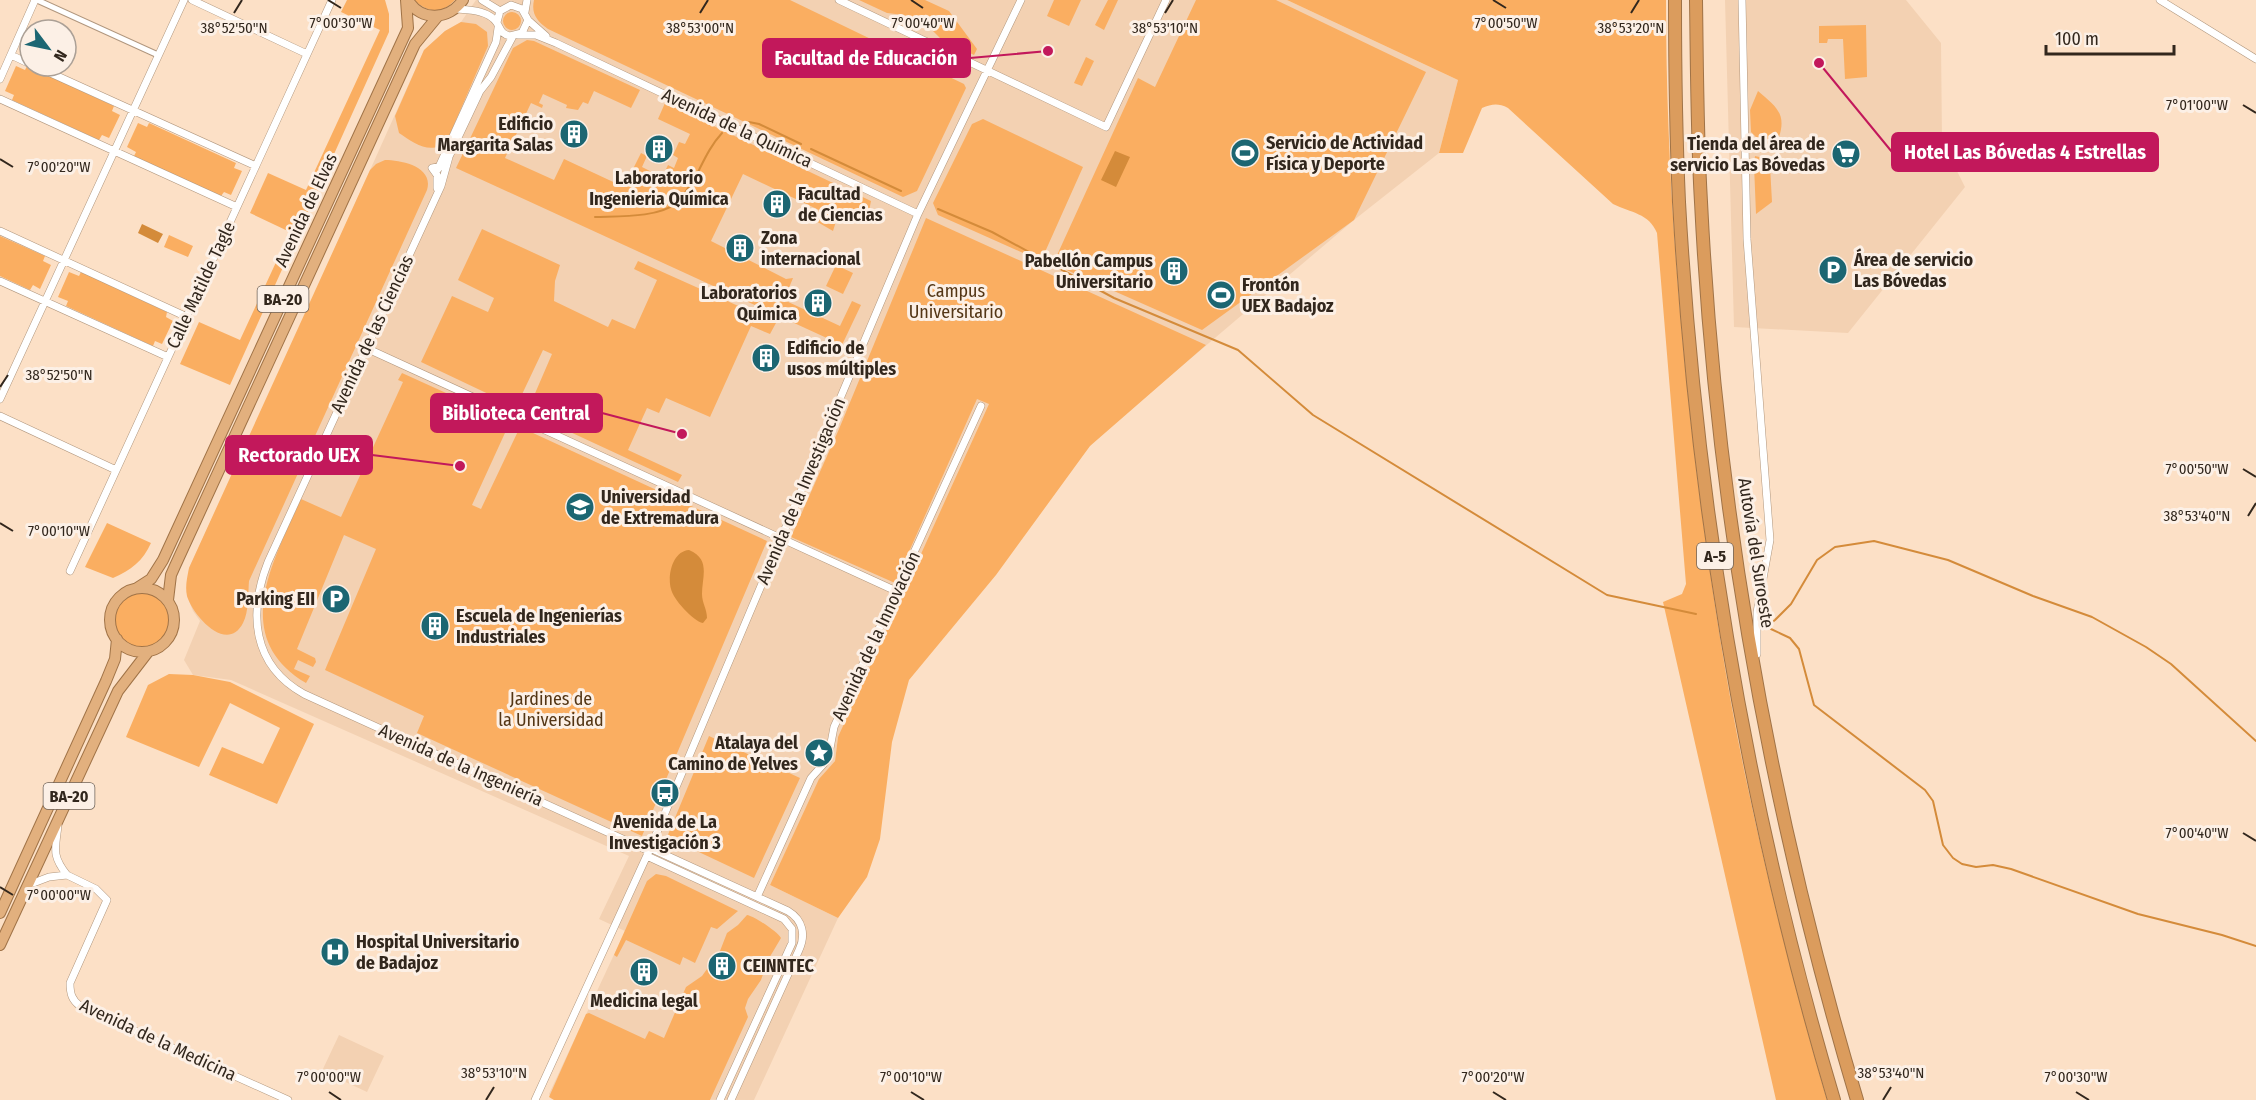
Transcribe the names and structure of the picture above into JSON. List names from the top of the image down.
{
  "streets": {
    "highway": [
      "Avenida de Elvas",
      "BA-20",
      "Autovía del Suroeste",
      "A-5"
    ],
    "street": [
      "Avenida de la Química",
      "Calle Matilde Tagle",
      "Avenida de las Ciencias",
      "Avenida de la Investigación",
      "Avenida de la Innovación",
      "Avenida de la Ingeniería",
      "Avenida de la Medicina"
    ]
  },
  "crossings": [
    ["Avenida de la Química", "Avenida de las Ciencias"],
    ["Avenida de la Química", "Avenida de la Investigación"],
    ["Avenida de Elvas", "BA-20"],
    ["Avenida de las Ciencias", "Avenida de la Ingeniería"],
    ["Avenida de la Investigación", "Avenida de la Ingeniería"]
  ],
  "parks": ["Campus Universitario", "Jardines de la Universidad"],
  "places": {
    "other": [
      "Facultad de Educación",
      "Hotel Las Bóvedas 4 Estrellas",
      "Biblioteca Central",
      "Rectorado UEX"
    ],
    "building": [
      "Edificio Margarita Salas",
      "Laboratorio Ingenieria Química",
      "Facultad de Ciencias",
      "Zona internacional",
      "Pabellón Campus Universitario",
      "Laboratorios Química",
      "Edificio de usos múltiples",
      "Escuela de Ingenierías Industriales",
      "CEINNTEC",
      "Medicina legal"
    ],
    "sports": ["Servicio de Actividad Física y Deporte", "Frontón UEX Badajoz"],
    "supermarket": ["Tienda del área de servicio Las Bóvedas"],
    "parking": ["Área de servicio Las Bóvedas", "Parking EII"],
    "school or university": ["Universidad de Extremadura"],
    "place": ["Atalaya del Camino de Yelves"],
    "bus stop": ["Avenida de La Investigación 3"],
    "hospital": ["Hospital Universitario de Badajoz"]
  },
  "scale_bar": "100 m",
  "north": "bottom right",
  "coordinates": [
    "7°00'30\"W",
    "7°00'40\"W",
    "7°00'50\"W",
    "38°52'50\"N",
    "38°53'00\"N",
    "38°53'10\"N",
    "38°53'20\"N",
    "7°01'00\"W",
    "7°00'20\"W",
    "38°53'40\"N",
    "7°00'10\"W",
    "7°00'00\"W"
  ]
}
